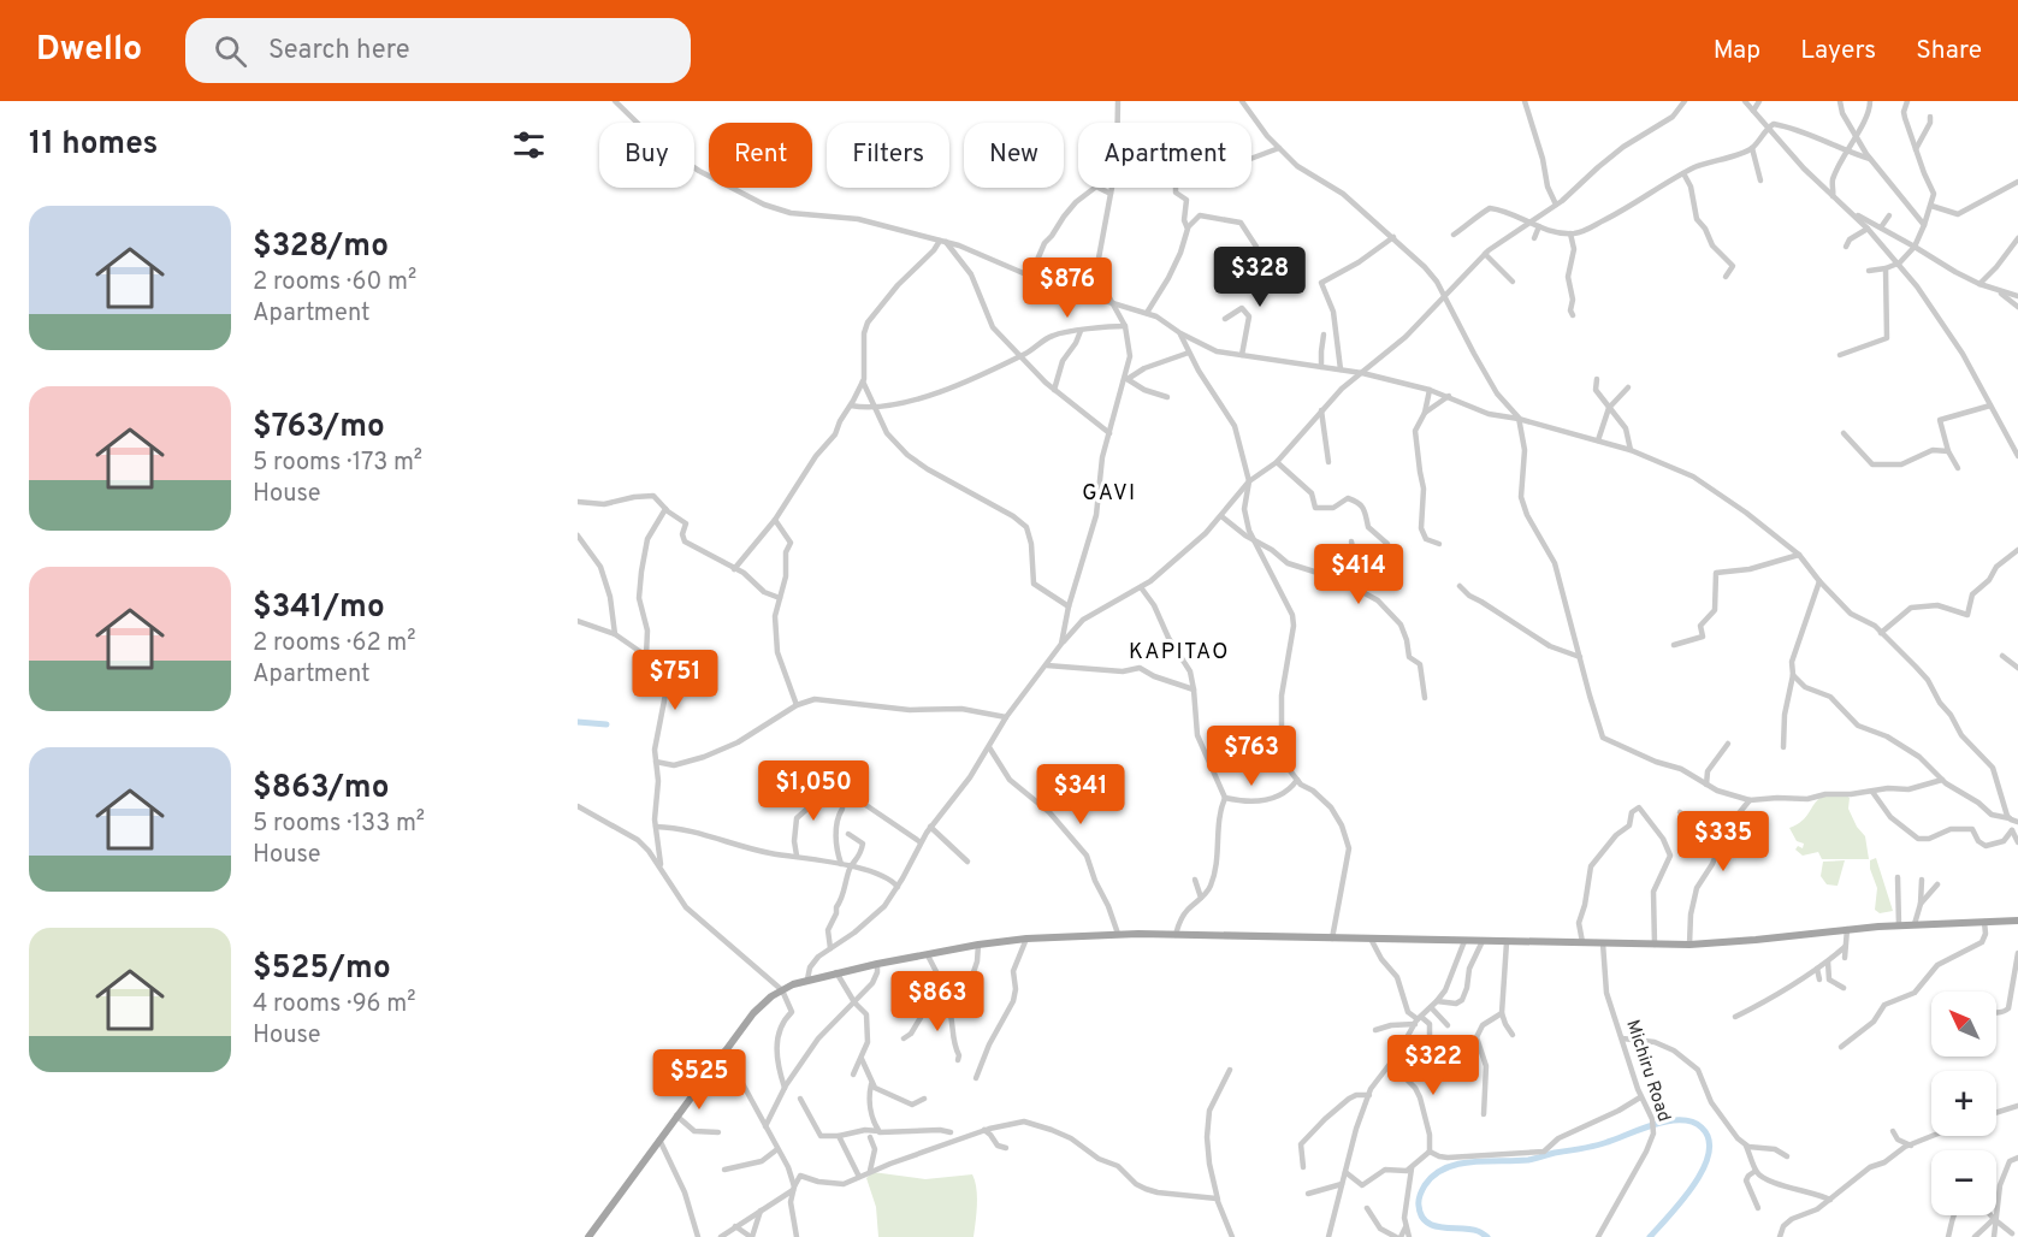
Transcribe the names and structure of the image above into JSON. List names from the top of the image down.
{
  "streets": {
    "street": ["Michiru Road"]
  },
  "districts": ["GAVI", "KAPITAO"],
  "north": "top left",
  "page": {
    "header": "Dwello",
    "search": "Search here",
    "nav": ["Map", "Layers", "Share"],
    "heading": "11 homes",
    "chip": [
      "Buy",
      "Rent",
      "Filters",
      "New",
      "Apartment"
    ],
    "list": [
      {
        "name": "$328/mo",
        "note": "2 rooms · 60 m² · Apartment"
      },
      {
        "name": "$763/mo",
        "note": "5 rooms · 173 m² · House"
      },
      {
        "name": "$341/mo",
        "note": "2 rooms · 62 m² · Apartment"
      },
      {
        "name": "$863/mo",
        "note": "5 rooms · 133 m² · House"
      },
      {
        "name": "$525/mo",
        "note": "4 rooms · 96 m² · House"
      }
    ],
    "price": [
      "$328",
      "$876",
      "$414",
      "$751",
      "$763",
      "$1,050",
      "$341",
      "$335",
      "$863",
      "$322",
      "$525"
    ],
    "map_buttons": ["+", "−"]
  }
}
